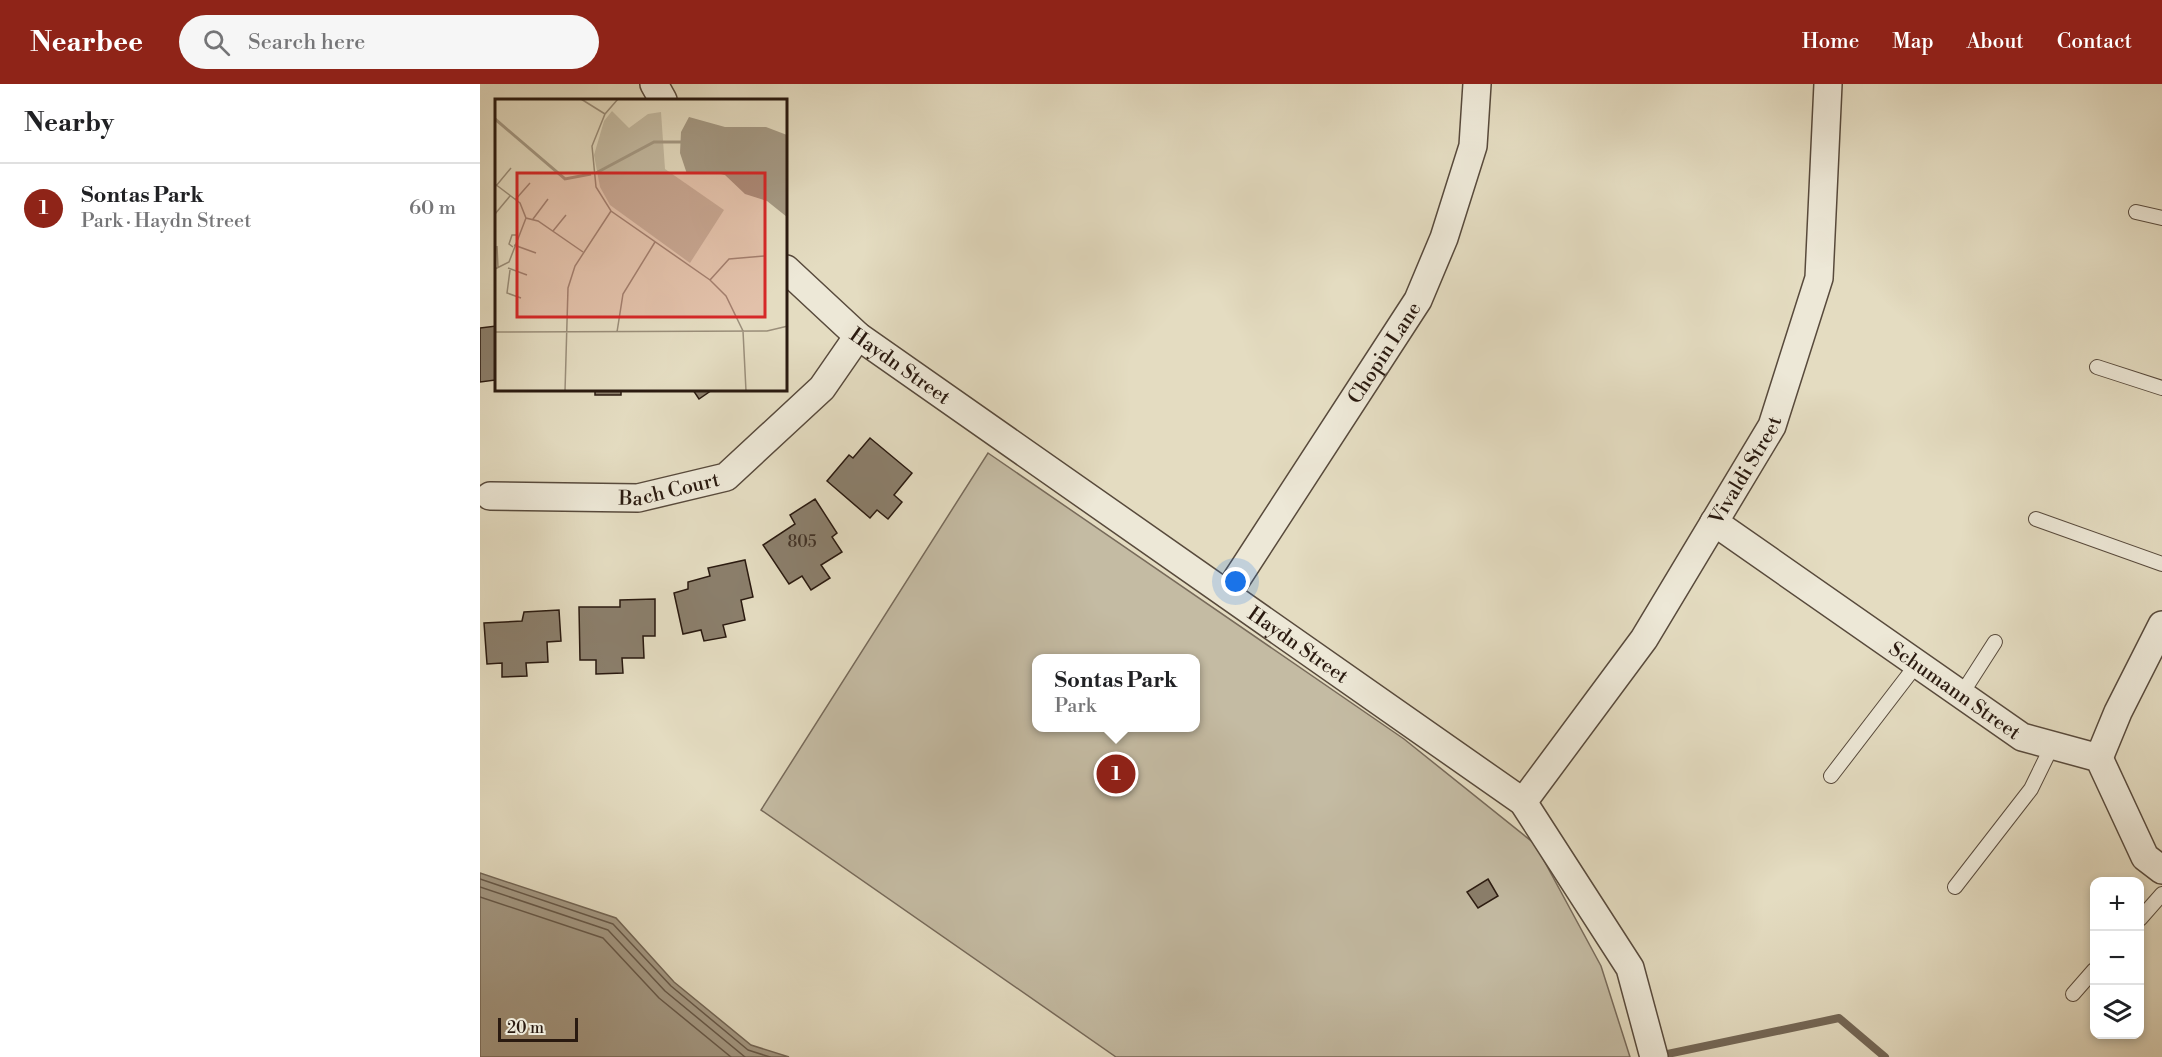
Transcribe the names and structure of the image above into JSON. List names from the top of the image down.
{
  "streets": {
    "street": [
      "Chopin Lane",
      "Haydn Street",
      "Vivaldi Street",
      "Bach Court",
      "Schumann Street"
    ]
  },
  "crossings": [
    ["Chopin Lane", "Haydn Street"],
    ["Haydn Street", "Vivaldi Street"],
    ["Haydn Street", "Bach Court"],
    ["Vivaldi Street", "Schumann Street"]
  ],
  "house_numbers": ["805"],
  "scale_bar": "20 m",
  "page": {
    "header": "Nearbee",
    "search": "Search here",
    "nav": [
      "Home",
      "Map",
      "About",
      "Contact"
    ],
    "heading": "Nearby",
    "list": [
      {
        "mark": "1",
        "name": "Sontas Park",
        "note": "Park · Haydn Street",
        "value": "60 m"
      }
    ],
    "popup": ["Sontas Park", "Park"],
    "pins": "1",
    "map_buttons": ["+", "−"],
    "scale": "20 m"
  }
}
